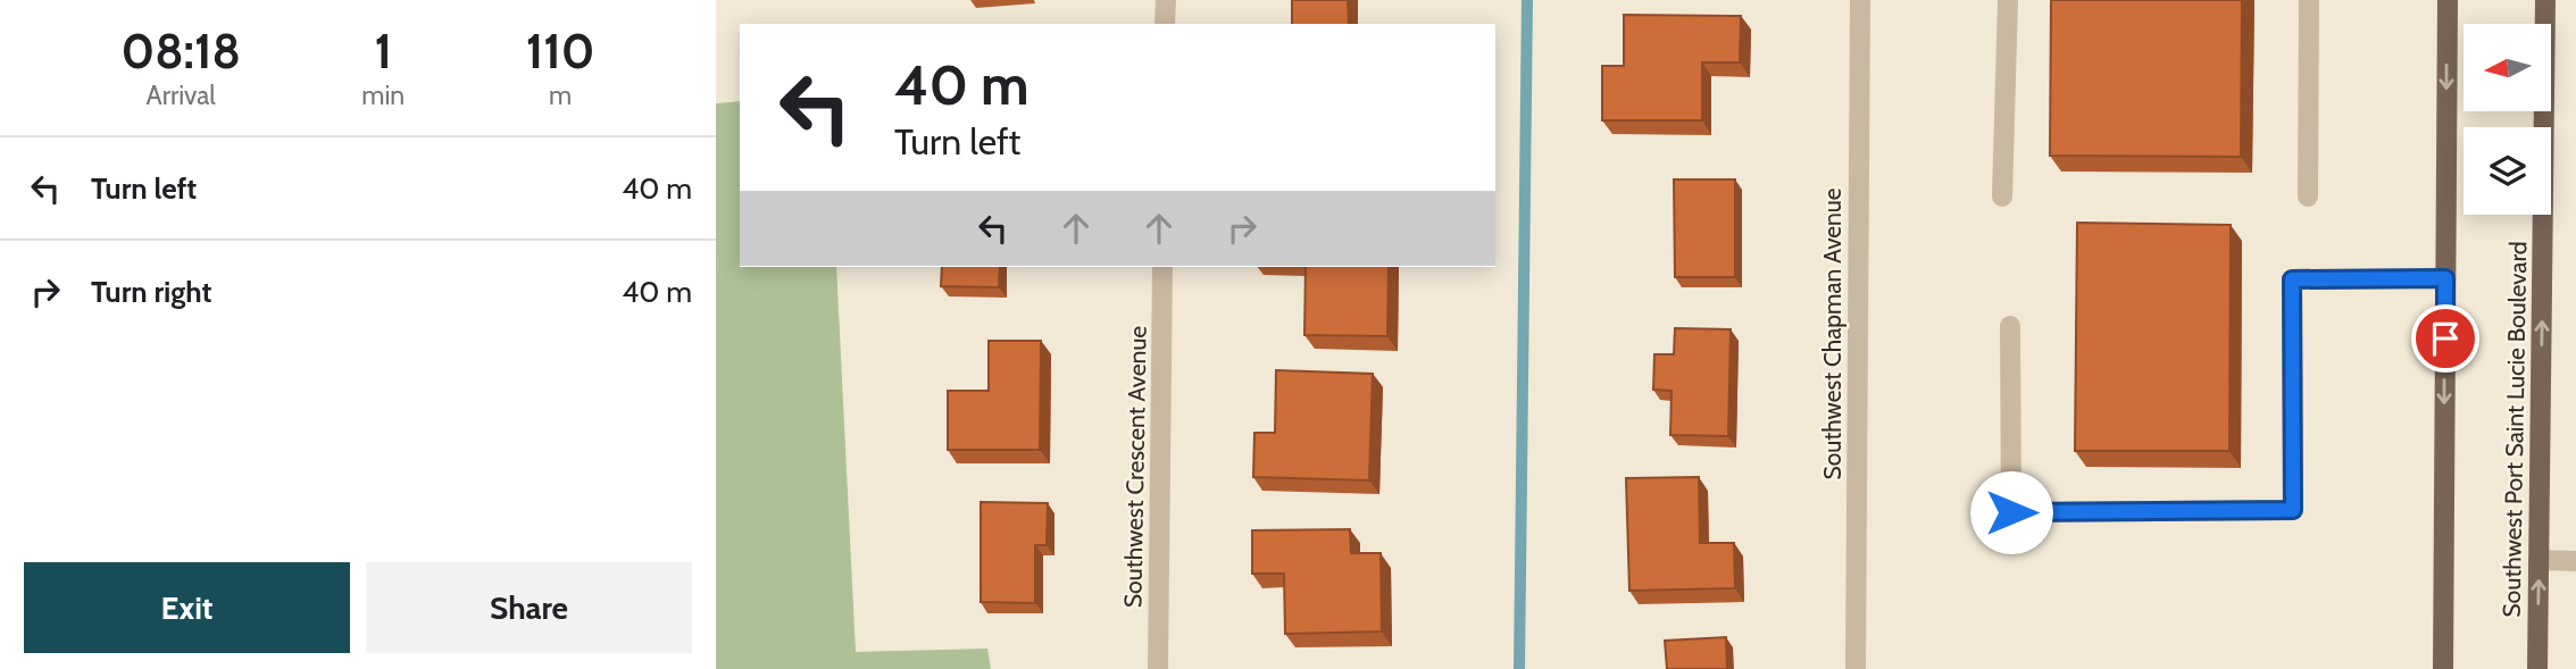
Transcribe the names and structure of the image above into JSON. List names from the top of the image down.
{
  "streets": {
    "main road": ["Southwest Port Saint Lucie Boulevard"],
    "street": ["Southwest Chapman Avenue", "Southwest Crescent Avenue"]
  },
  "north": "left",
  "page": {
    "eta": [
      "08:18",
      "Arrival",
      "1",
      "min",
      "110",
      "m"
    ],
    "turn": ["40 m", "Turn left"],
    "list": [
      {
        "name": "Turn left",
        "value": "40 m"
      },
      {
        "name": "Turn right",
        "value": "40 m"
      }
    ],
    "buttons": ["Exit", "Share"]
  }
}
